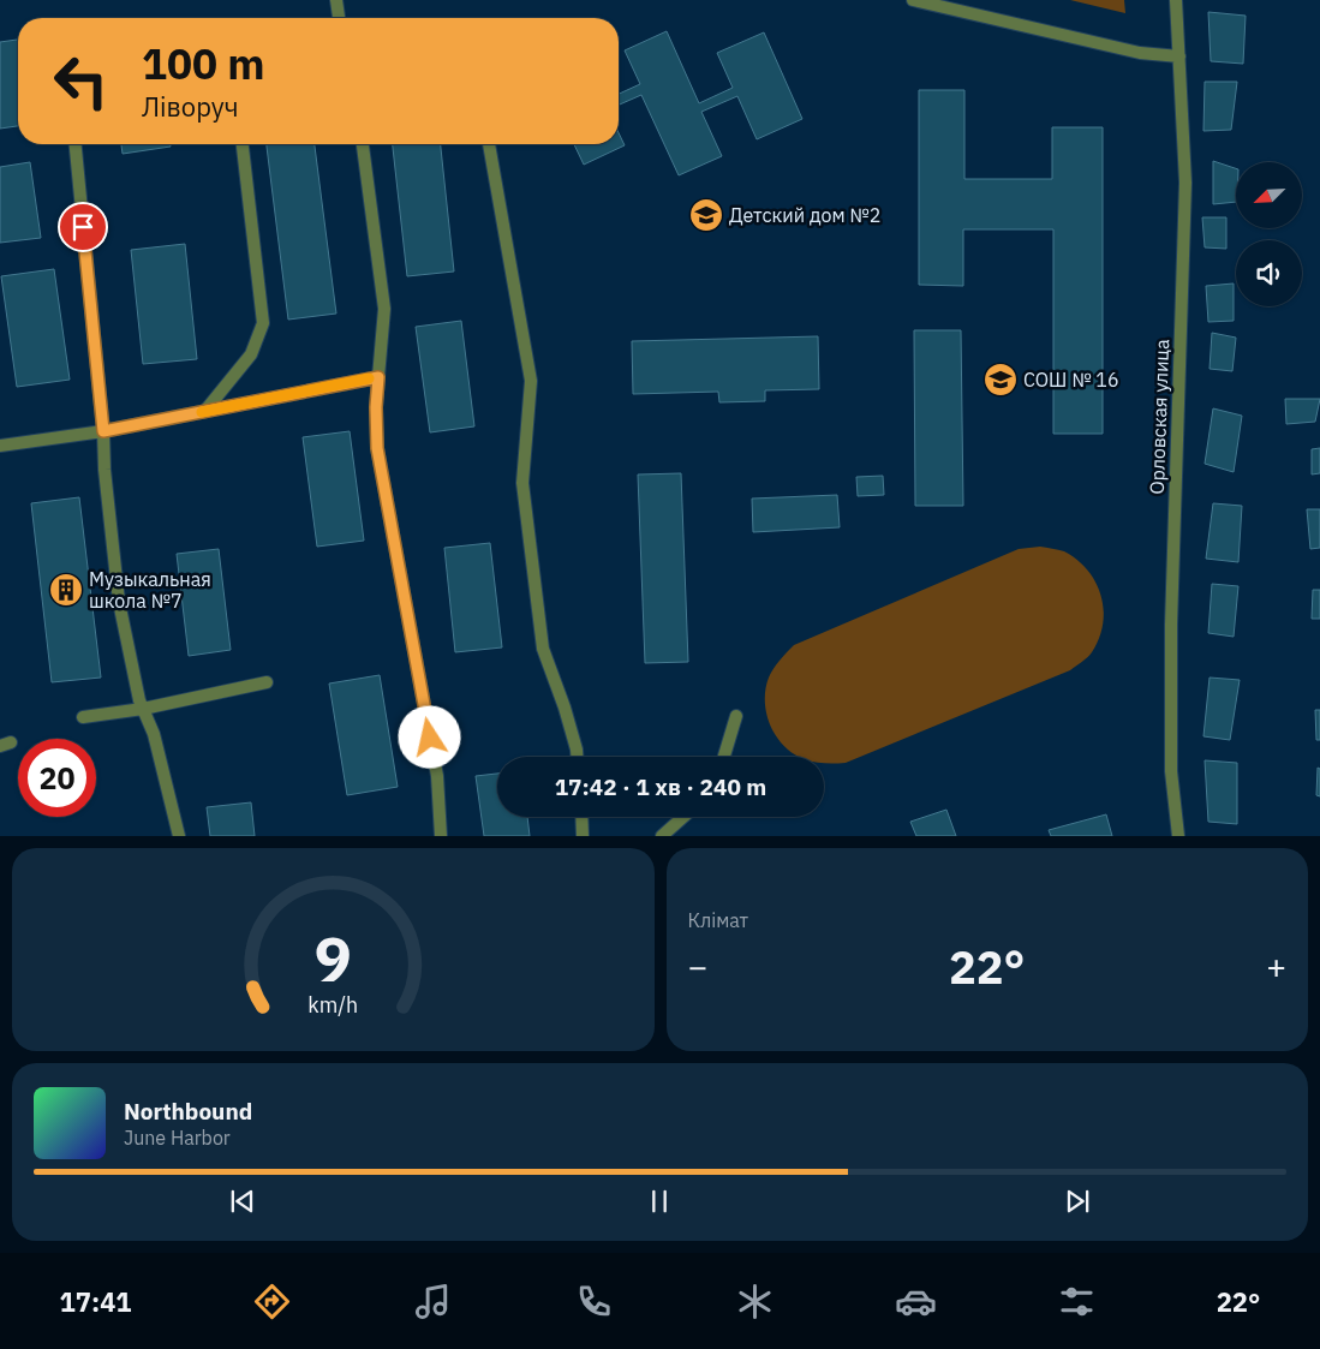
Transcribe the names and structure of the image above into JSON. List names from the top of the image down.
{
  "streets": {
    "street": ["Орловская улица"]
  },
  "places": {
    "school or university": ["Детский дом №2", "СОШ № 16"],
    "building": ["Музыкальная школа №7"]
  },
  "north": "bottom left",
  "page": {
    "turn": ["100 m", "Ліворуч"],
    "limit": "20",
    "trip": "17:42 · 1 хв · 240 m",
    "tile": "Клімат",
    "heat": ["−", "22°", "+"],
    "song": ["Northbound", "June Harbor"],
    "tabs": ["17:41", "22°"],
    "gauge": ["9", "km/h"]
  }
}
